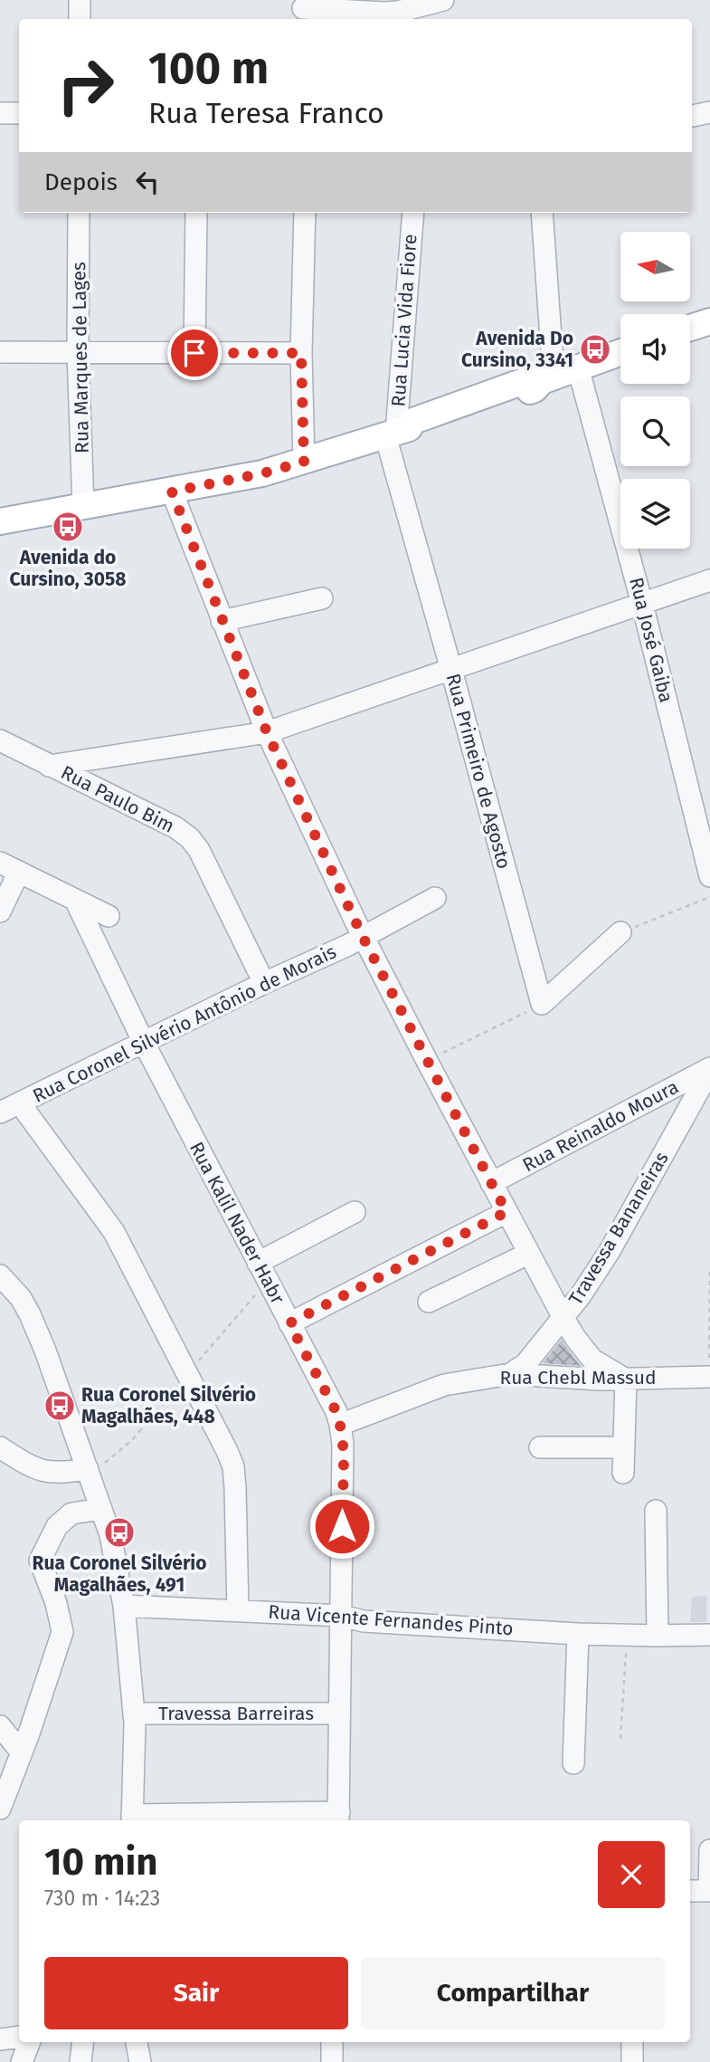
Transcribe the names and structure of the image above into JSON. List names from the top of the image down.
{
  "streets": {
    "street": [
      "Rua Lucia Vida Fiore",
      "Rua Marques de Lages",
      "Rua José Gaiba",
      "Rua Primeiro de Agosto",
      "Rua Paulo Bim",
      "Rua Coronel Silvério Antônio de Morais",
      "Rua Reinaldo Moura",
      "Rua Kalil Nader Habr",
      "Travessa Bananeiras",
      "Rua Chebl Massud",
      "Rua Vicente Fernandes Pinto",
      "Travessa Barreiras"
    ]
  },
  "crossings": [
    ["Rua Lucia Vida Fiore", "Rua Primeiro de Agosto"],
    ["Rua Paulo Bim", "Rua Coronel Silvério Antônio de Morais"],
    ["Rua Coronel Silvério Antônio de Morais", "Rua Kalil Nader Habr"],
    ["Rua Reinaldo Moura", "Travessa Bananeiras"],
    ["Rua Kalil Nader Habr", "Rua Chebl Massud"],
    ["Rua Kalil Nader Habr", "Rua Vicente Fernandes Pinto"],
    ["Rua Kalil Nader Habr", "Travessa Barreiras"],
    ["Travessa Bananeiras", "Rua Chebl Massud"]
  ],
  "places": {
    "bus stop": [
      "Avenida Do Cursino, 3341",
      "Avenida do Cursino, 3058",
      "Rua Coronel Silvério Magalhães, 448",
      "Rua Coronel Silvério Magalhães, 491"
    ]
  },
  "north": "left",
  "page": {
    "turn": ["100 m", "Rua Teresa Franco"],
    "then": "Depois",
    "heading": ["10 min", "730 m · 14:23"],
    "buttons": ["Sair", "Compartilhar"]
  }
}
